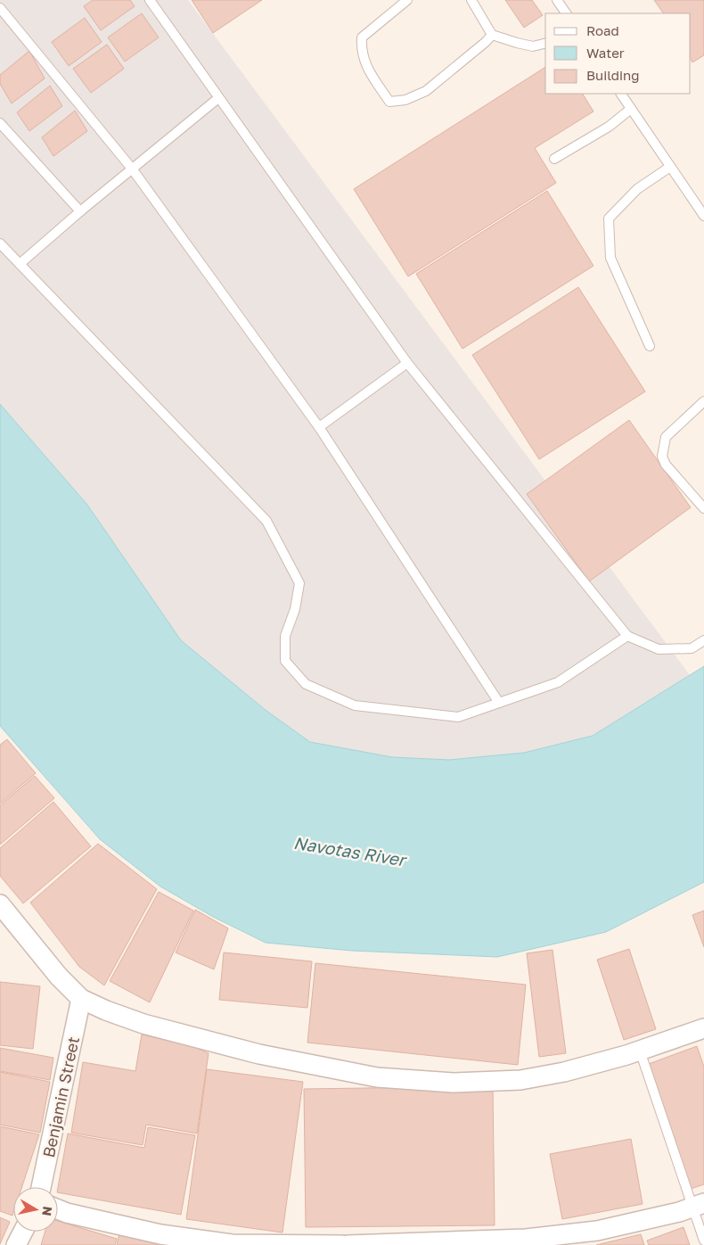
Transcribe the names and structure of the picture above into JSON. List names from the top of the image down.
{
  "streets": {
    "street": ["Benjamin Street"]
  },
  "water": ["Navotas River"],
  "legend": ["Road", "Water", "Building"],
  "north": "right"
}
